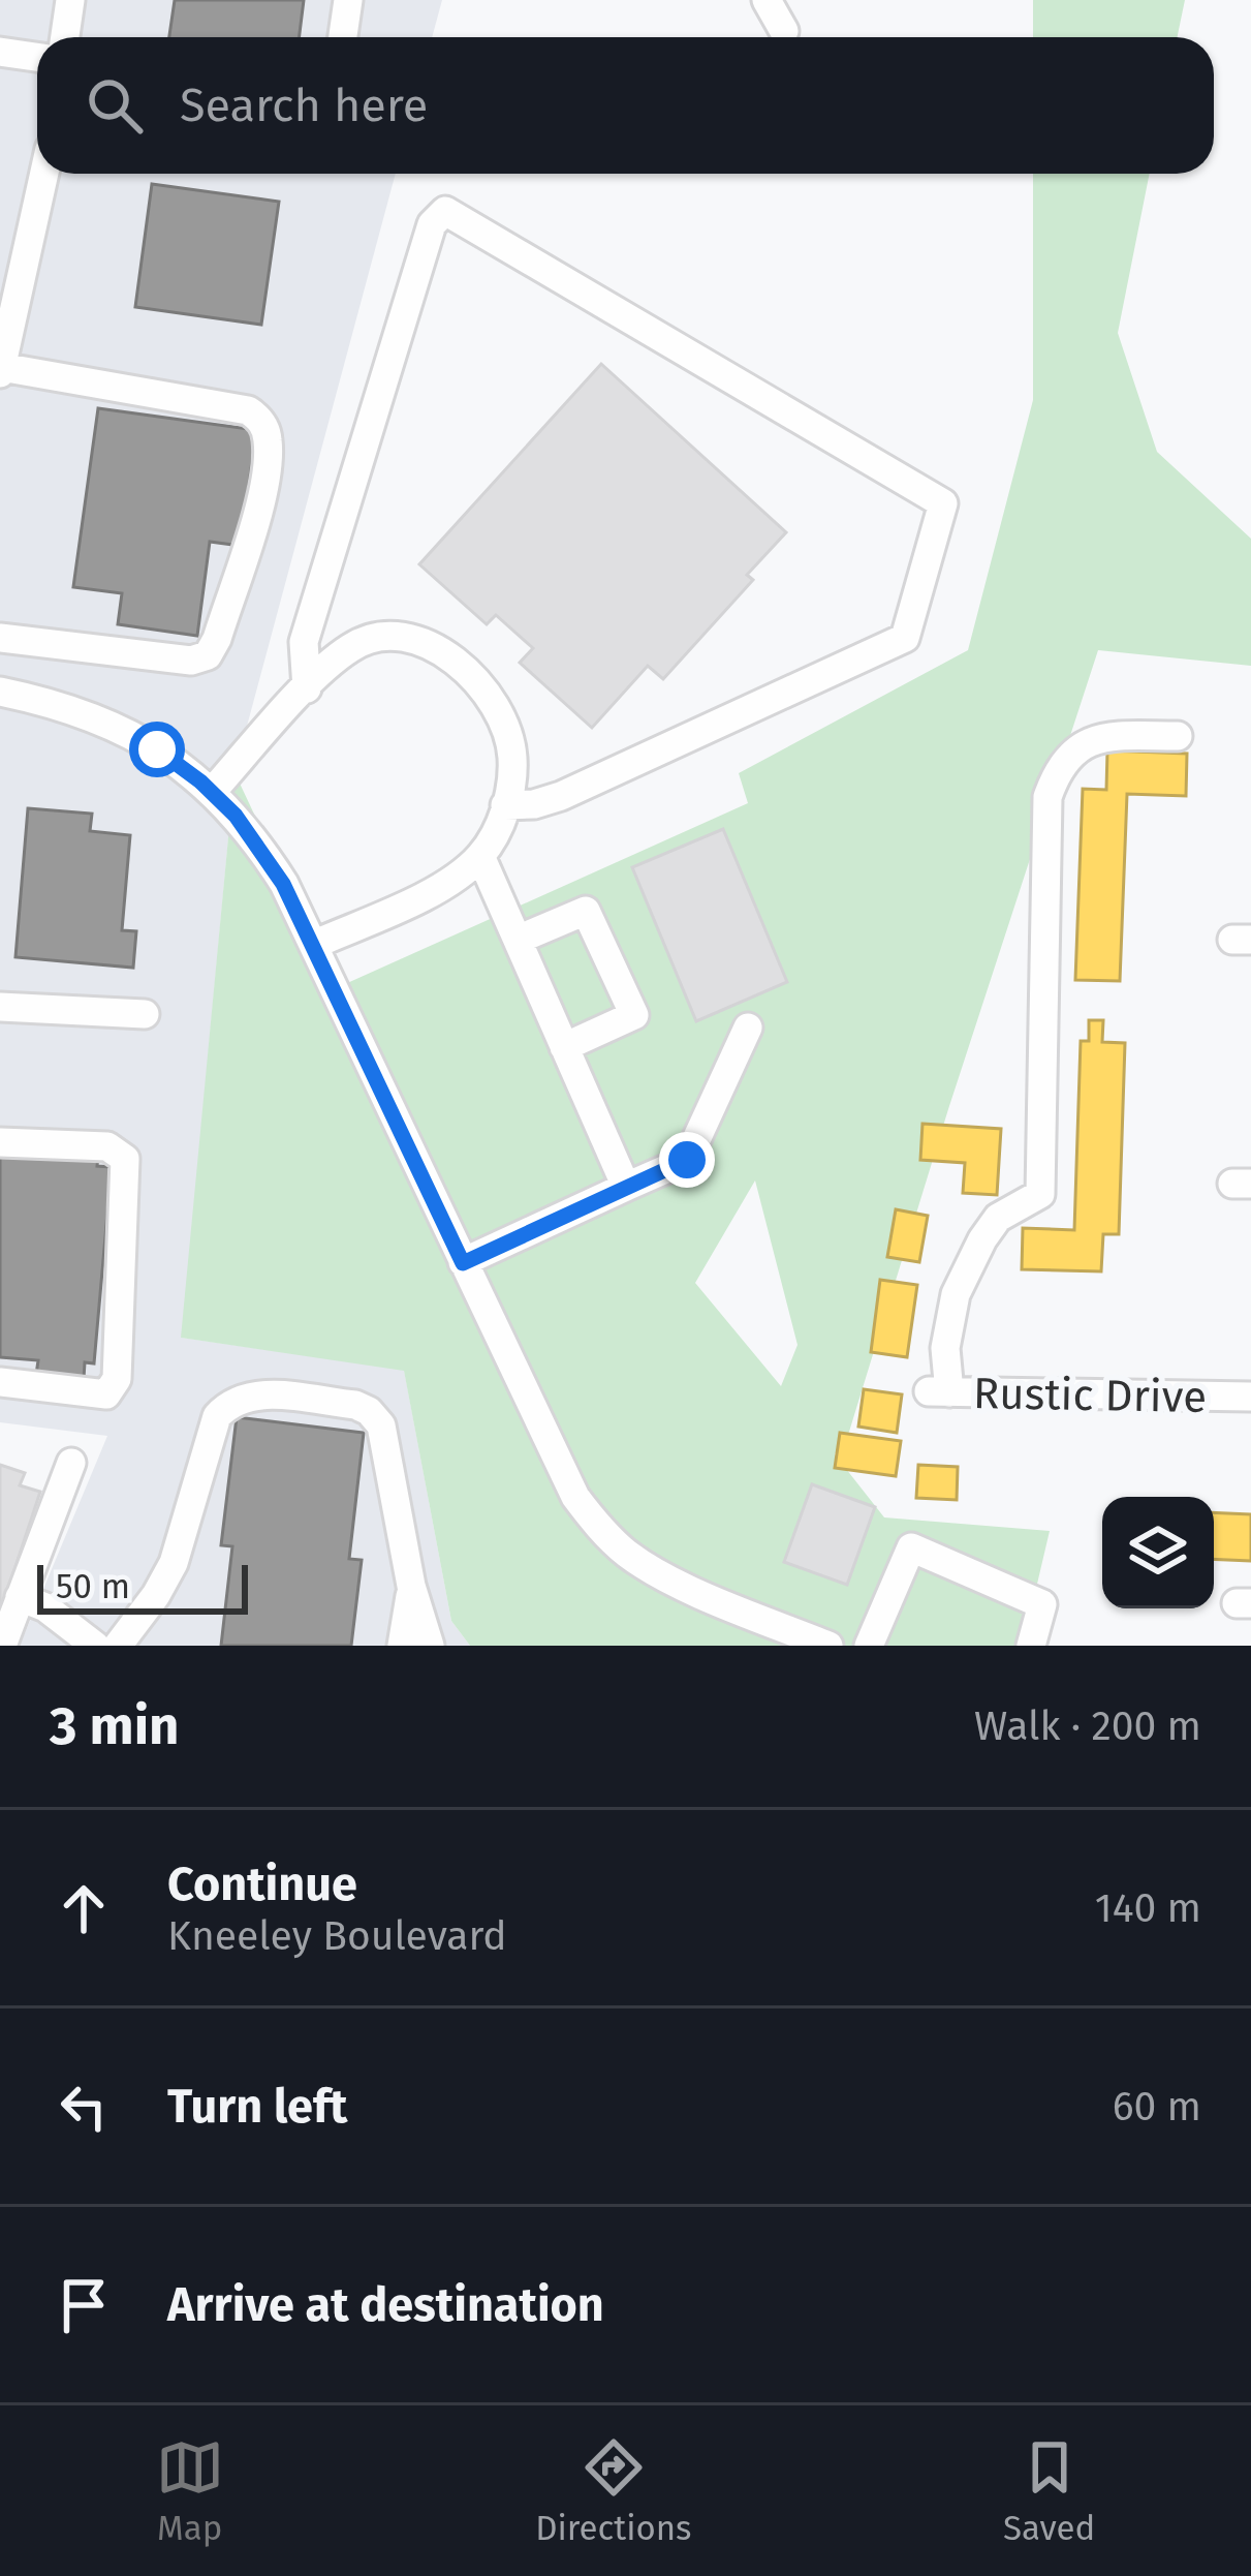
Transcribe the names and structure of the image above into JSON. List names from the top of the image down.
{
  "streets": {
    "street": ["Rustic Drive"]
  },
  "scale_bar": "50 m",
  "page": {
    "search": "Search here",
    "scale": "50 m",
    "heading": ["3 min", "Walk · 200 m"],
    "list": [
      ["Continue", "Kneeley Boulevard", "140 m"],
      ["Turn left", "60 m"],
      "Arrive at destination"
    ],
    "nav": ["Map", "Directions", "Saved"]
  }
}
